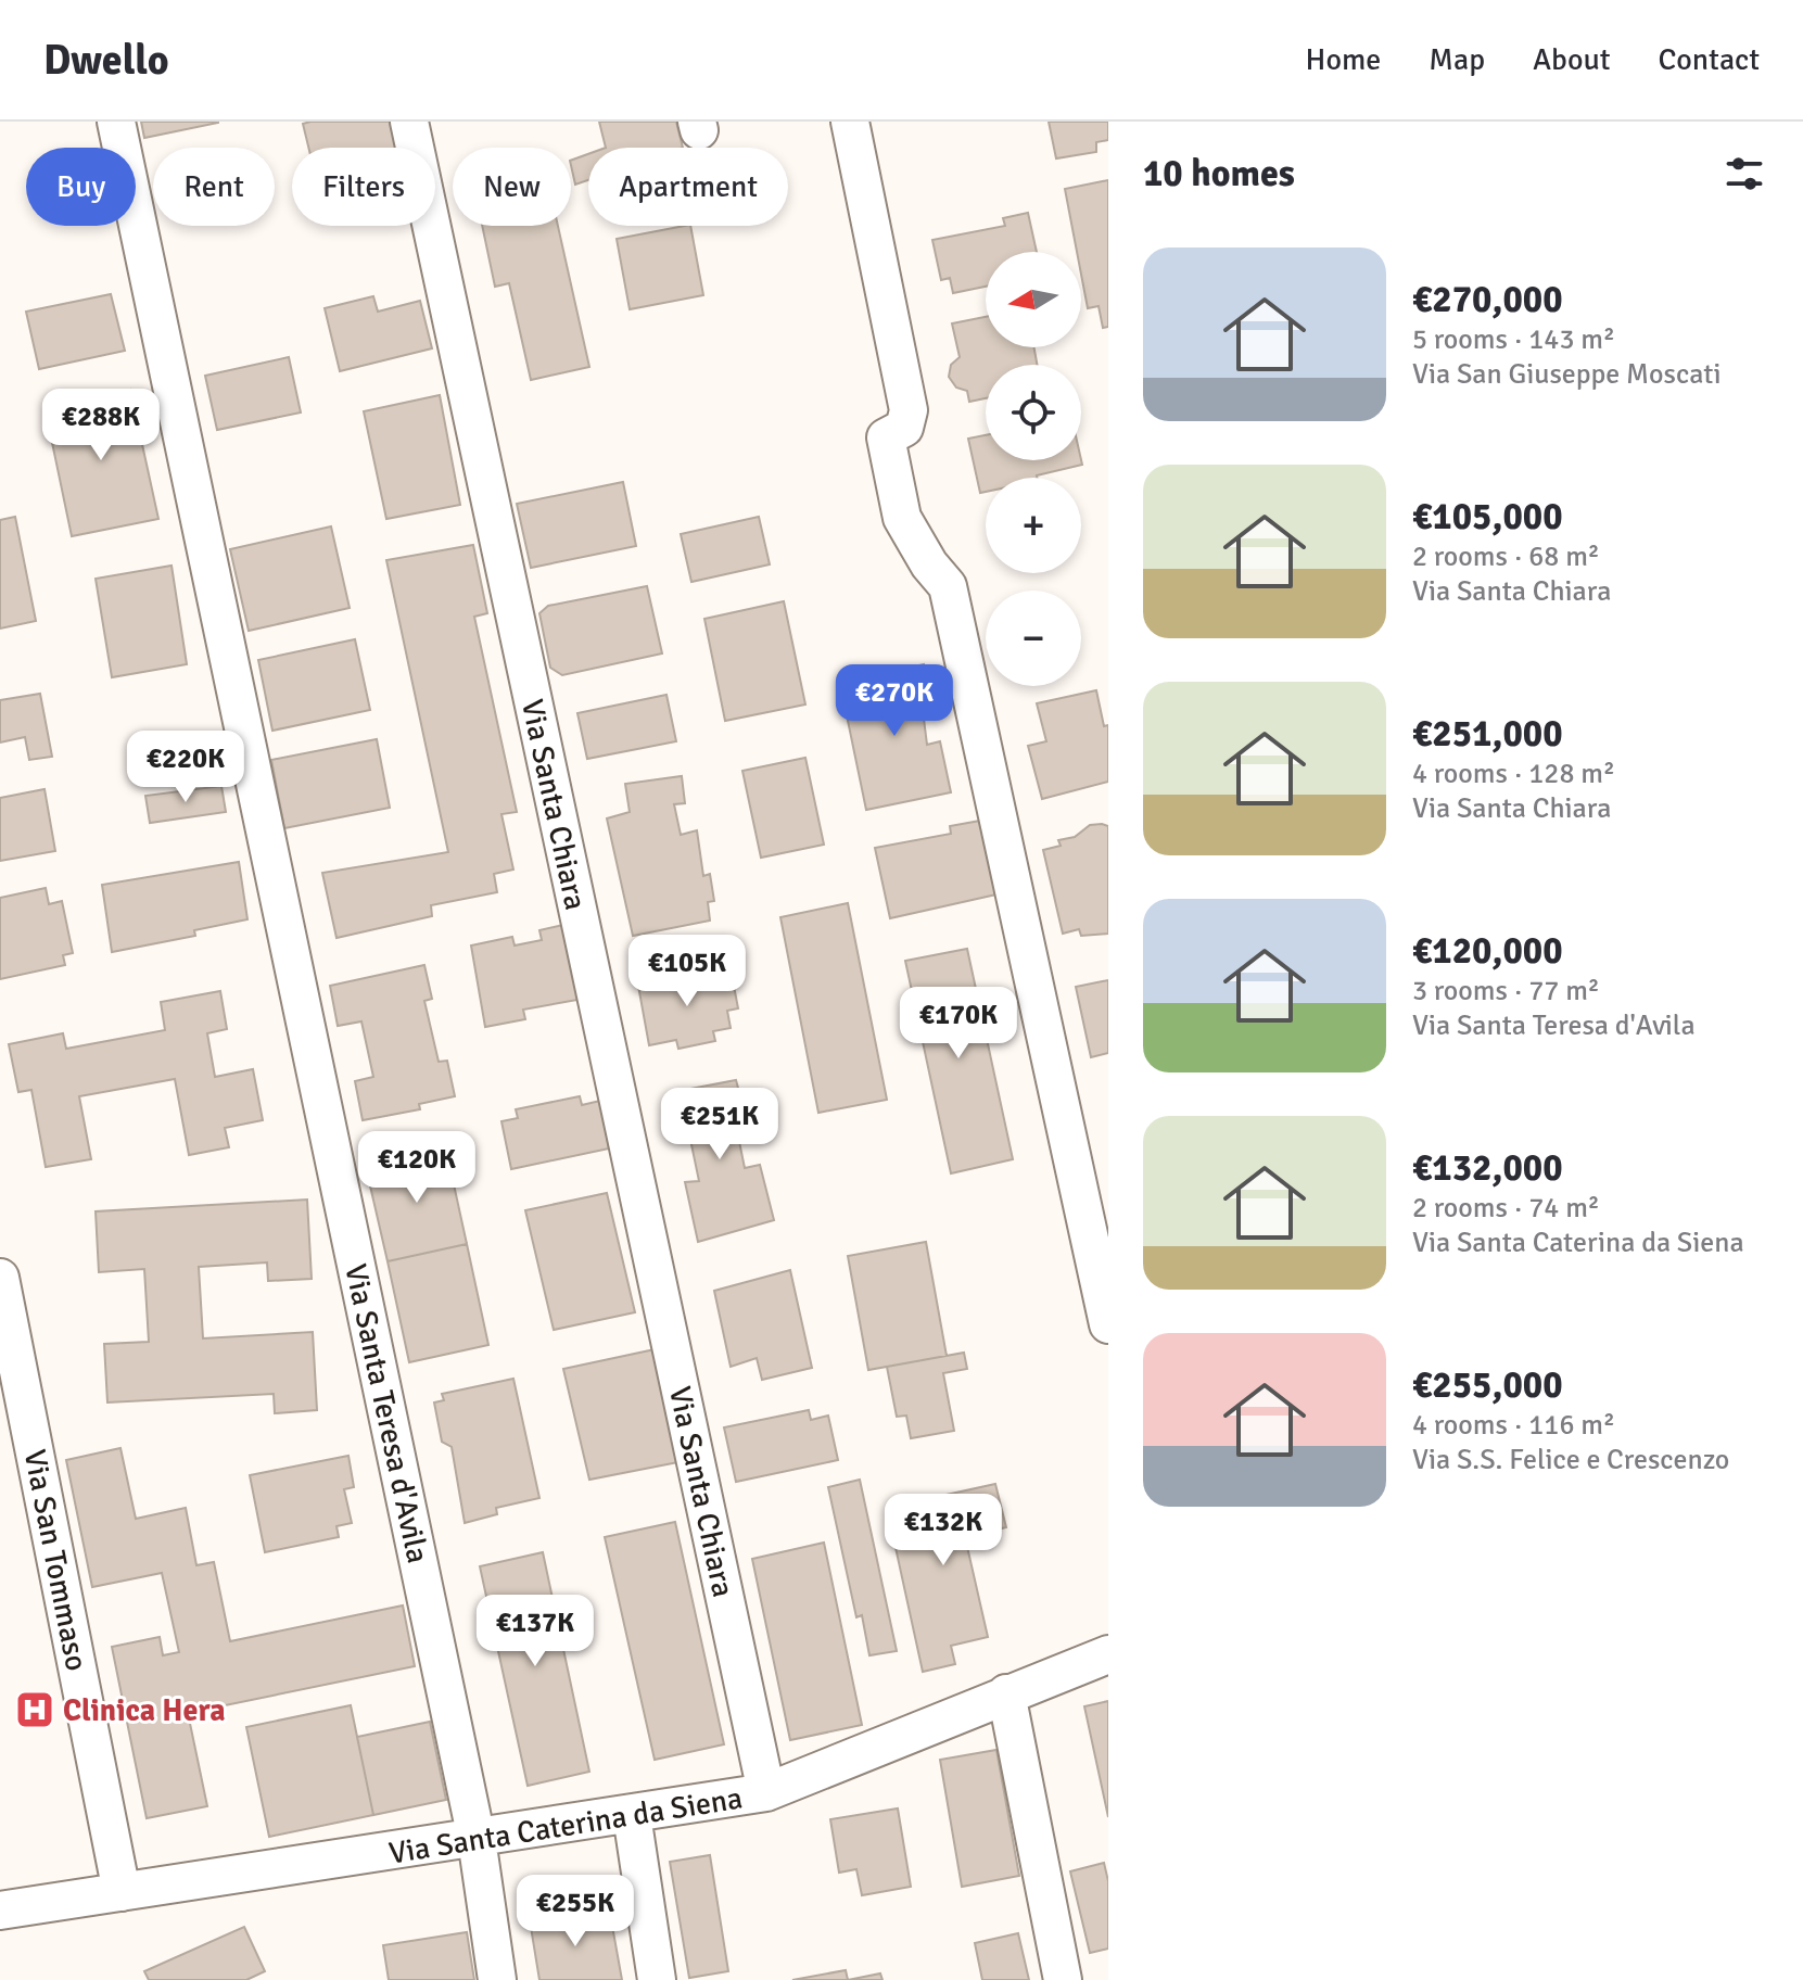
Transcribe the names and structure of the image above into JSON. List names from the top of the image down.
{
  "streets": {
    "street": [
      "Via Santa Chiara",
      "Via Santa Teresa d'Avila",
      "Via San Tommaso",
      "Via Santa Caterina da Siena"
    ]
  },
  "crossings": [
    ["Via Santa Chiara", "Via Santa Caterina da Siena"],
    ["Via Santa Teresa d'Avila", "Via Santa Caterina da Siena"],
    ["Via San Tommaso", "Via Santa Caterina da Siena"]
  ],
  "places": {
    "hospital": ["Clinica Hera"]
  },
  "north": "left",
  "page": {
    "header": "Dwello",
    "nav": [
      "Home",
      "Map",
      "About",
      "Contact"
    ],
    "heading": "10 homes",
    "chip": [
      "Buy",
      "Rent",
      "Filters",
      "New",
      "Apartment"
    ],
    "list": [
      {
        "name": "€270,000",
        "note": "5 rooms · 143 m² · Via San Giuseppe Moscati"
      },
      {
        "name": "€105,000",
        "note": "2 rooms · 68 m² · Via Santa Chiara"
      },
      {
        "name": "€251,000",
        "note": "4 rooms · 128 m² · Via Santa Chiara"
      },
      {
        "name": "€120,000",
        "note": "3 rooms · 77 m² · Via Santa Teresa d'Avila"
      },
      {
        "name": "€132,000",
        "note": "2 rooms · 74 m² · Via Santa Caterina da Siena"
      },
      {
        "name": "€255,000",
        "note": "4 rooms · 116 m² · Via S.S. Felice e Crescenzo"
      }
    ],
    "map_buttons": ["+", "−"],
    "price": [
      "€288K",
      "€270K",
      "€220K",
      "€105K",
      "€170K",
      "€251K",
      "€120K",
      "€132K",
      "€137K",
      "€255K"
    ]
  }
}
